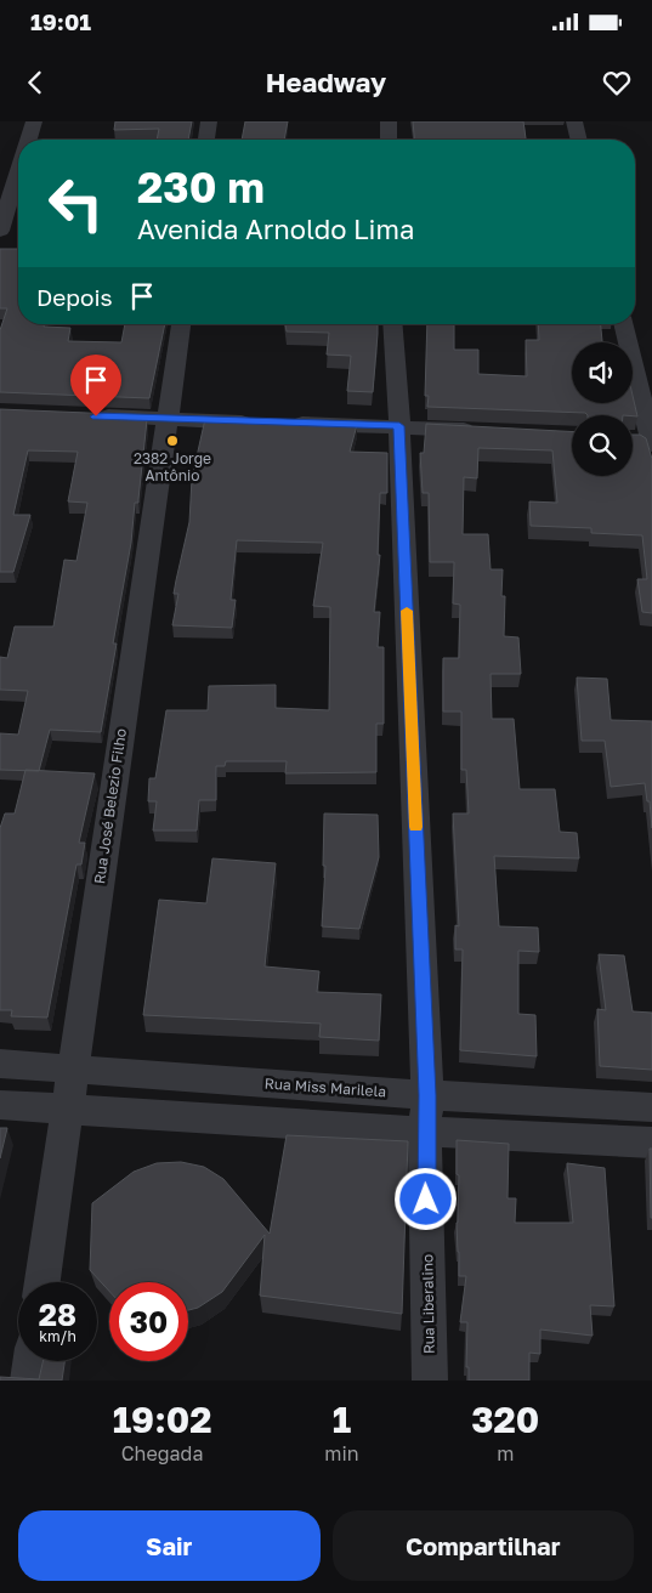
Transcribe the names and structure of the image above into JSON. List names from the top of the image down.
{
  "streets": {
    "street": ["Rua José Belezio Filho", "Rua Miss Marilela", "Rua Liberalino"]
  },
  "crossings": [
    ["Rua José Belezio Filho", "Rua Miss Marilela"],
    ["Rua Miss Marilela", "Rua Liberalino"]
  ],
  "places": ["2382 Jorge Antônio"],
  "page": {
    "status": "19:01",
    "header": "Headway",
    "turn": ["230 m", "Avenida Arnoldo Lima"],
    "then": "Depois",
    "speed": "28 km/h",
    "limit": "30",
    "eta": [
      "19:02",
      "Chegada",
      "1",
      "min",
      "320",
      "m"
    ],
    "buttons": ["Sair", "Compartilhar"]
  }
}
